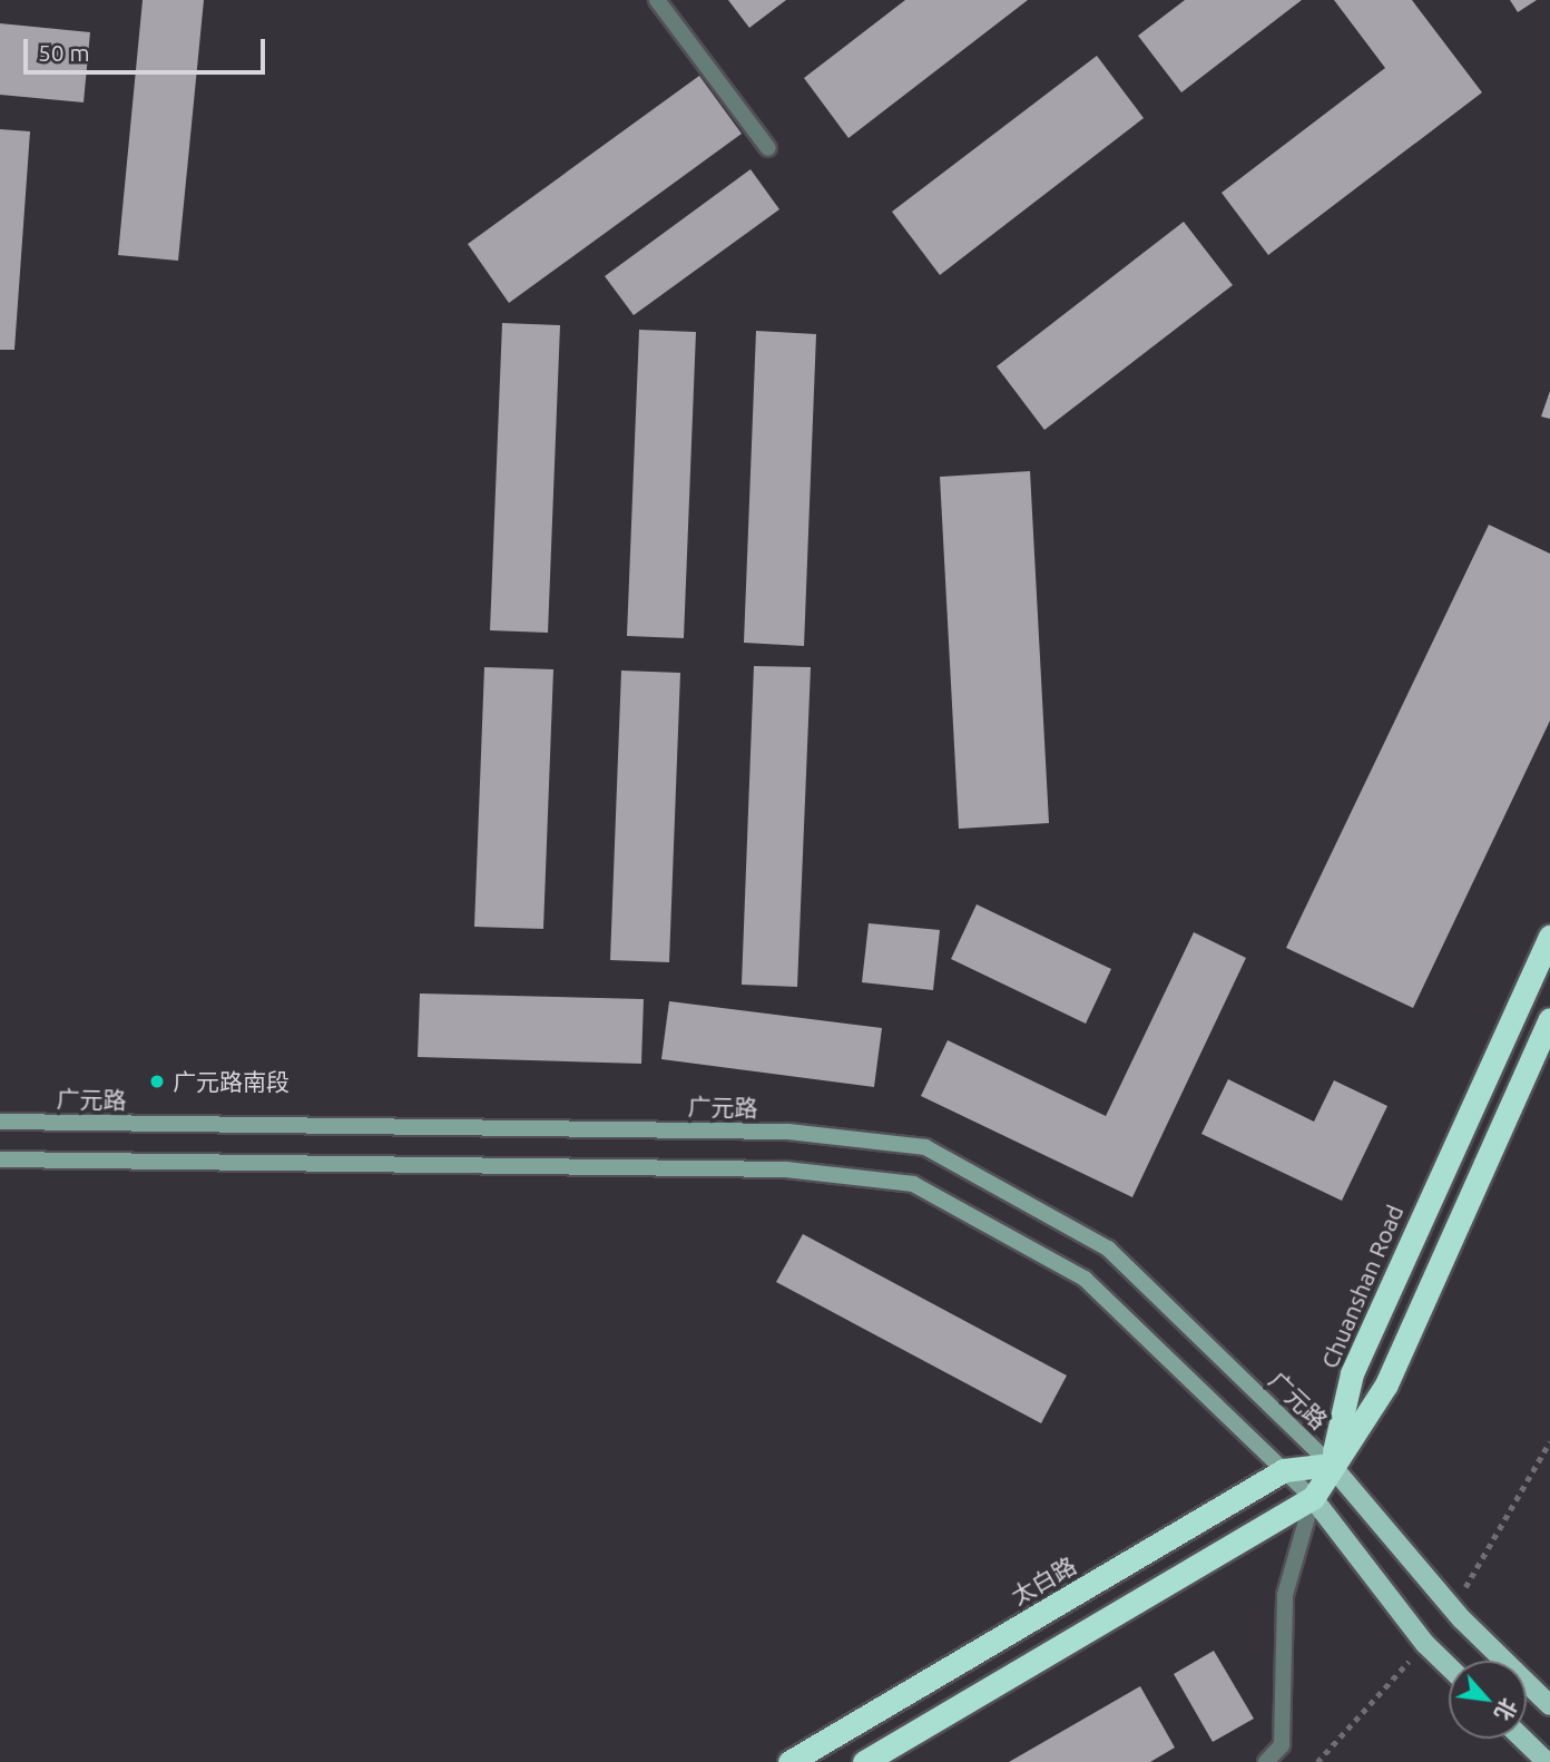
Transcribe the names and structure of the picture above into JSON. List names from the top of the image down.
{
  "streets": {
    "highway": ["Chuanshan Road", "太白路"],
    "main road": ["广元路"]
  },
  "crossings": [
    ["广元路", "Chuanshan Road"],
    ["广元路", "太白路"],
    ["Chuanshan Road", "太白路"]
  ],
  "places": ["广元路南段"],
  "scale_bar": "50 m",
  "north": "bottom right"
}
